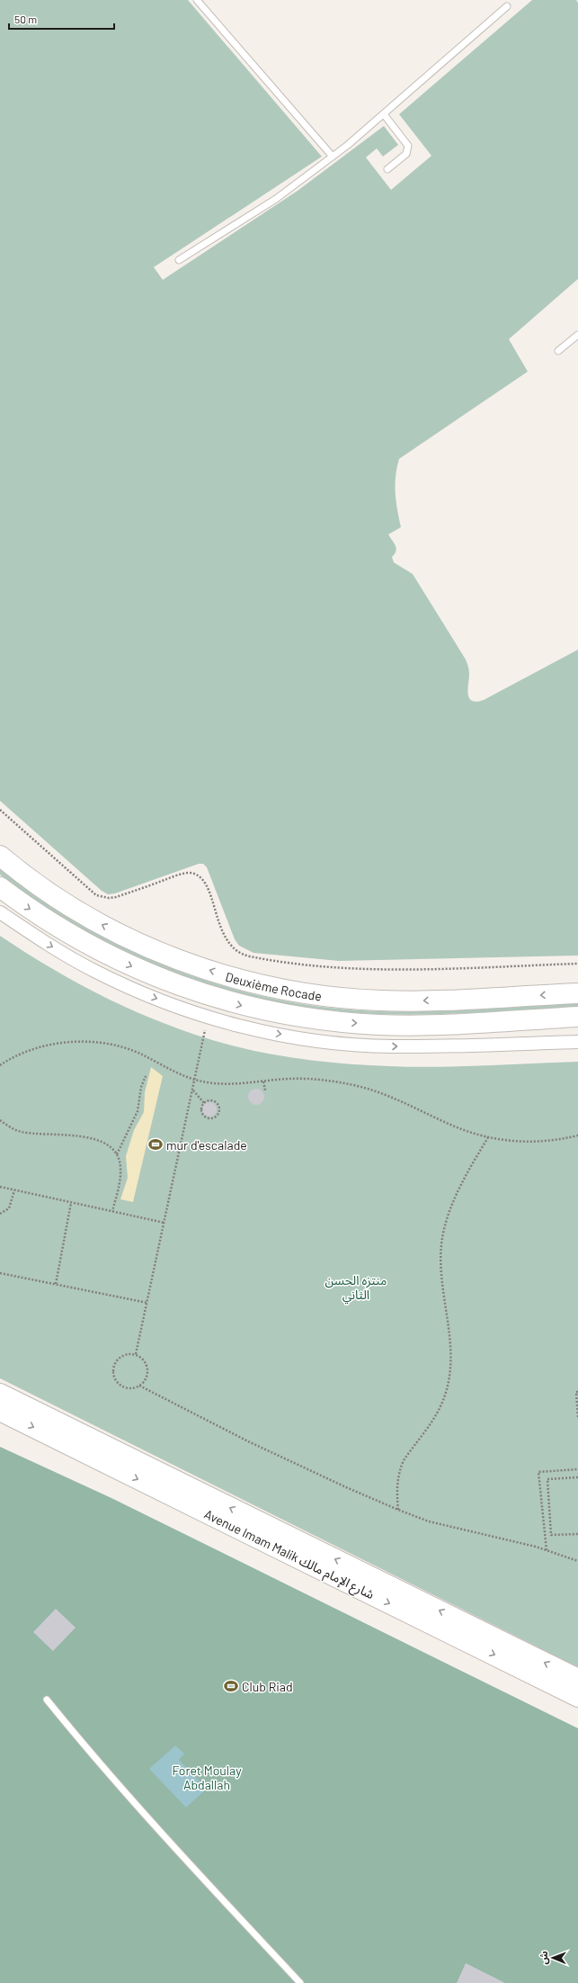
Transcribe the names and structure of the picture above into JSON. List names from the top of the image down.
{
  "streets": {
    "main road": ["Deuxième Rocade", "Avenue Imam Malik شارع الإمام مالك"]
  },
  "parks": ["منتزه الحسن الثاني", "Foret Moulay Abdallah"],
  "places": {
    "sports": ["mur d'escalade", "Club Riad"]
  },
  "scale_bar": "50 m",
  "north": "left"
}
